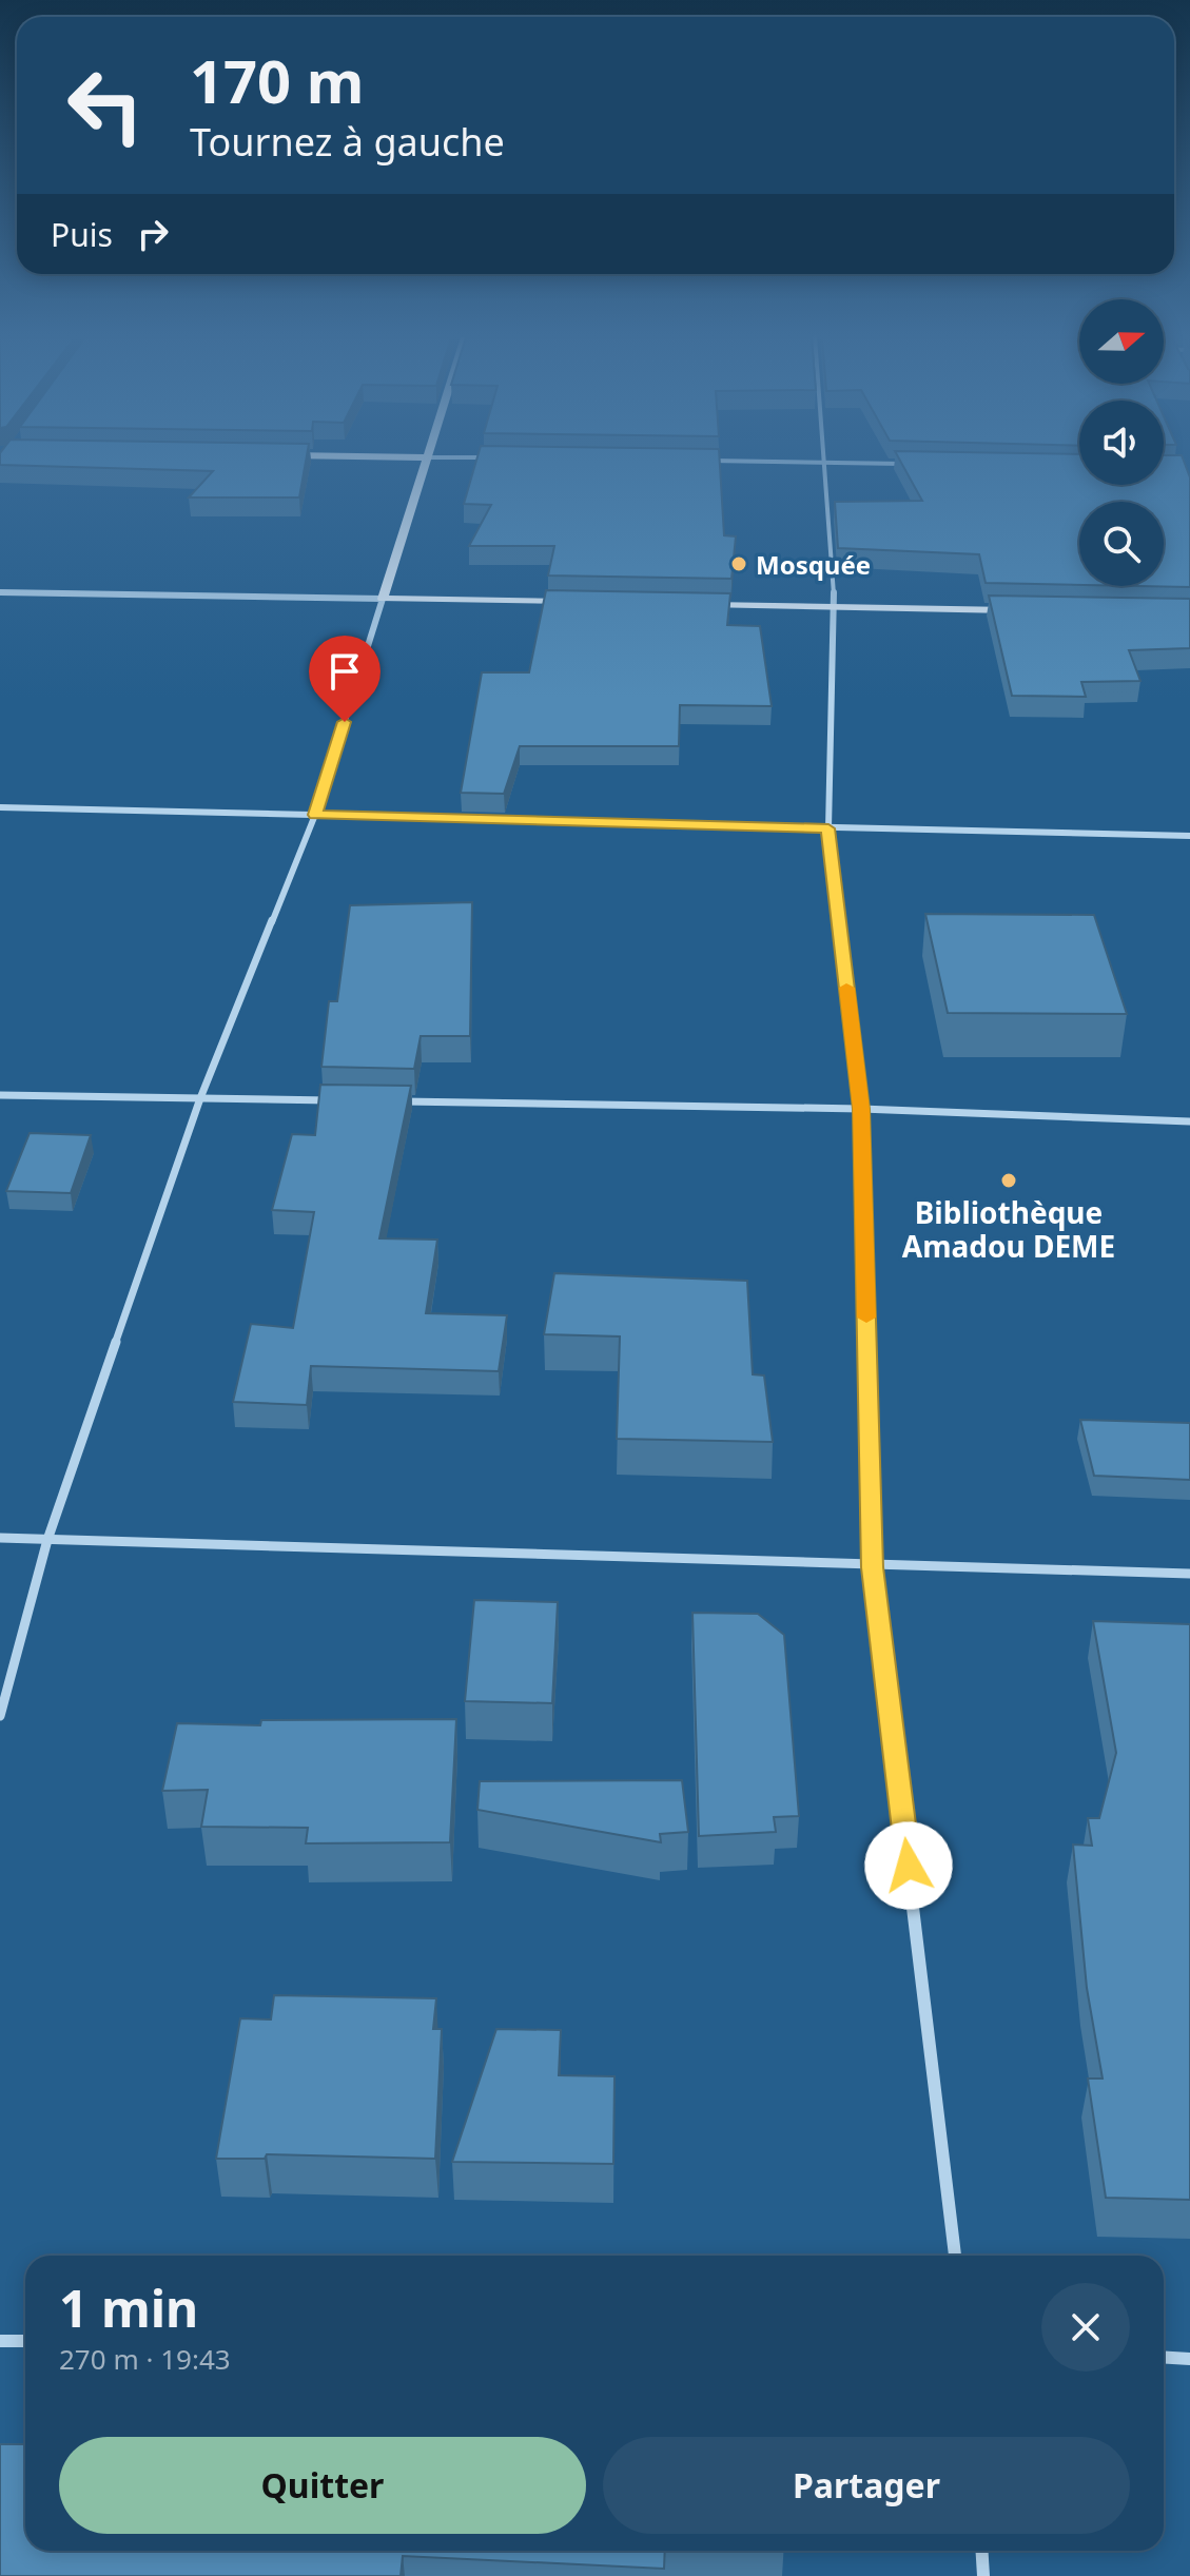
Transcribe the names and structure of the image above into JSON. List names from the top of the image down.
{
  "places": ["Mosquée", "Bibliothèque Amadou DEME"],
  "north": "right",
  "page": {
    "turn": ["170 m", "Tournez à gauche"],
    "then": "Puis",
    "heading": ["1 min", "270 m · 19:43"],
    "buttons": ["Quitter", "Partager"]
  }
}
